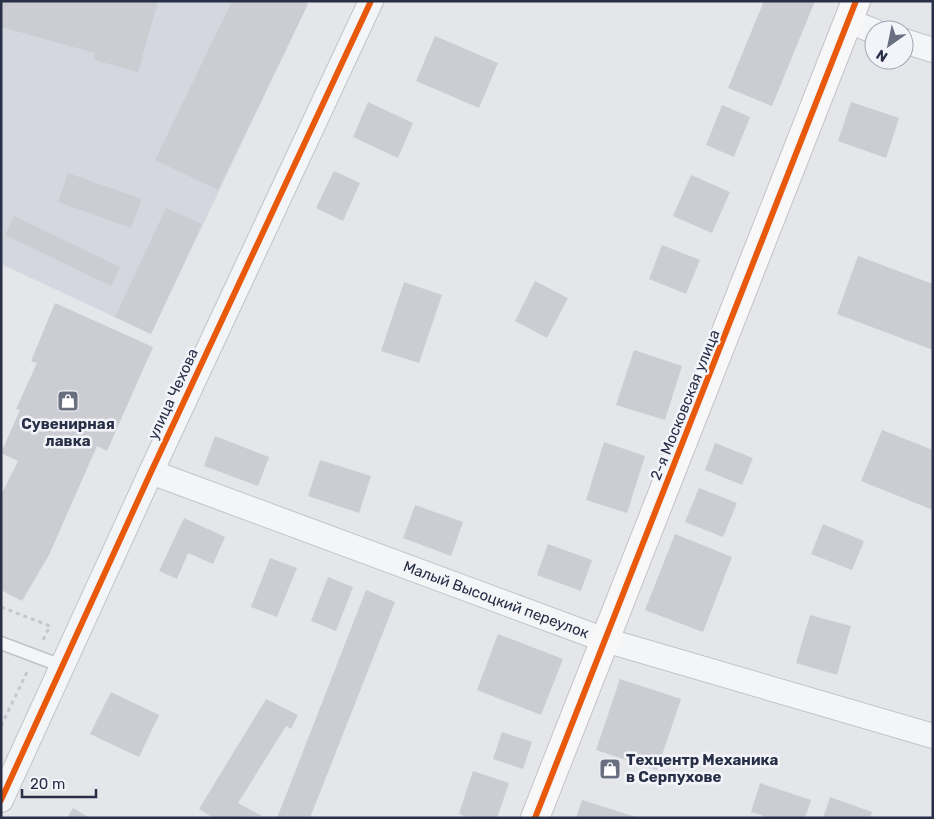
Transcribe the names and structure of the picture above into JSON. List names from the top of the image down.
{
  "streets": {
    "street": ["улица Чехова", "2-я Московская улица", "Малый Высоцкий переулок"]
  },
  "crossings": [
    ["улица Чехова", "Малый Высоцкий переулок"],
    ["2-я Московская улица", "Малый Высоцкий переулок"]
  ],
  "places": {
    "shop": ["Сувенирная лавка", "Техцентр Механика в Серпухове"]
  },
  "scale_bar": "20 m",
  "north": "bottom left"
}
